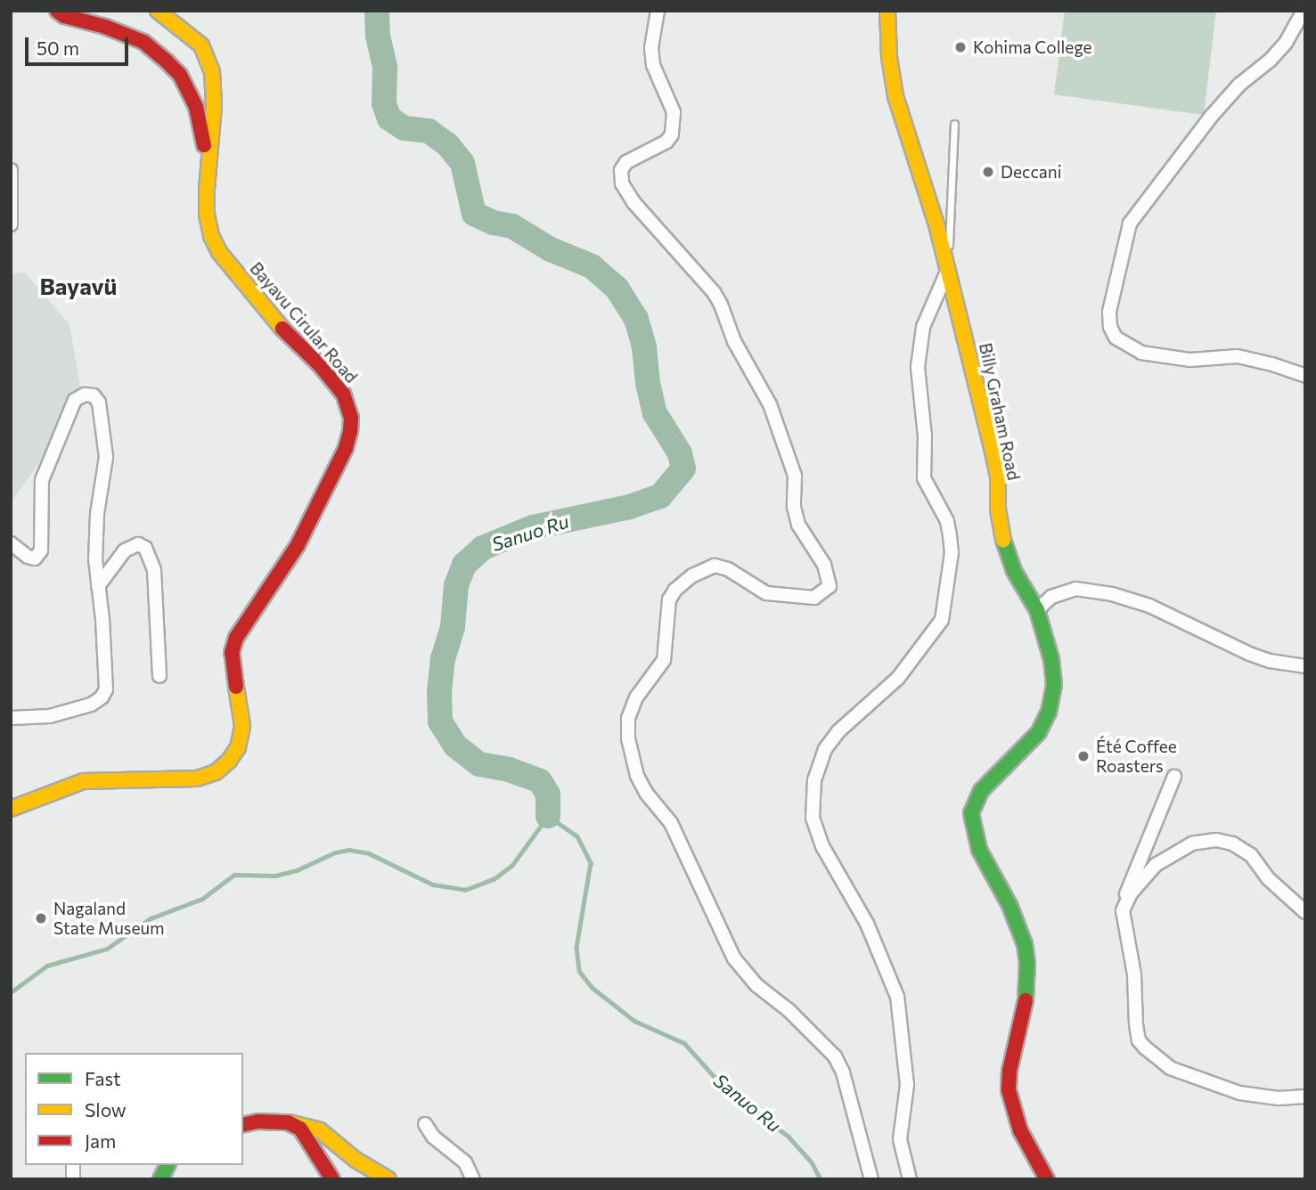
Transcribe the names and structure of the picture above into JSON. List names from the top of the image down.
{
  "streets": {
    "main road": ["Bayavu Cirular Road", "Billy Graham Road"]
  },
  "districts": ["Bayavü"],
  "water": ["Sanuo Ru"],
  "places": [
    "Kohima College",
    "Deccani",
    "Été Coffee Roasters",
    "Nagaland State Museum"
  ],
  "legend": ["Fast", "Slow", "Jam"],
  "scale_bar": "50 m"
}
